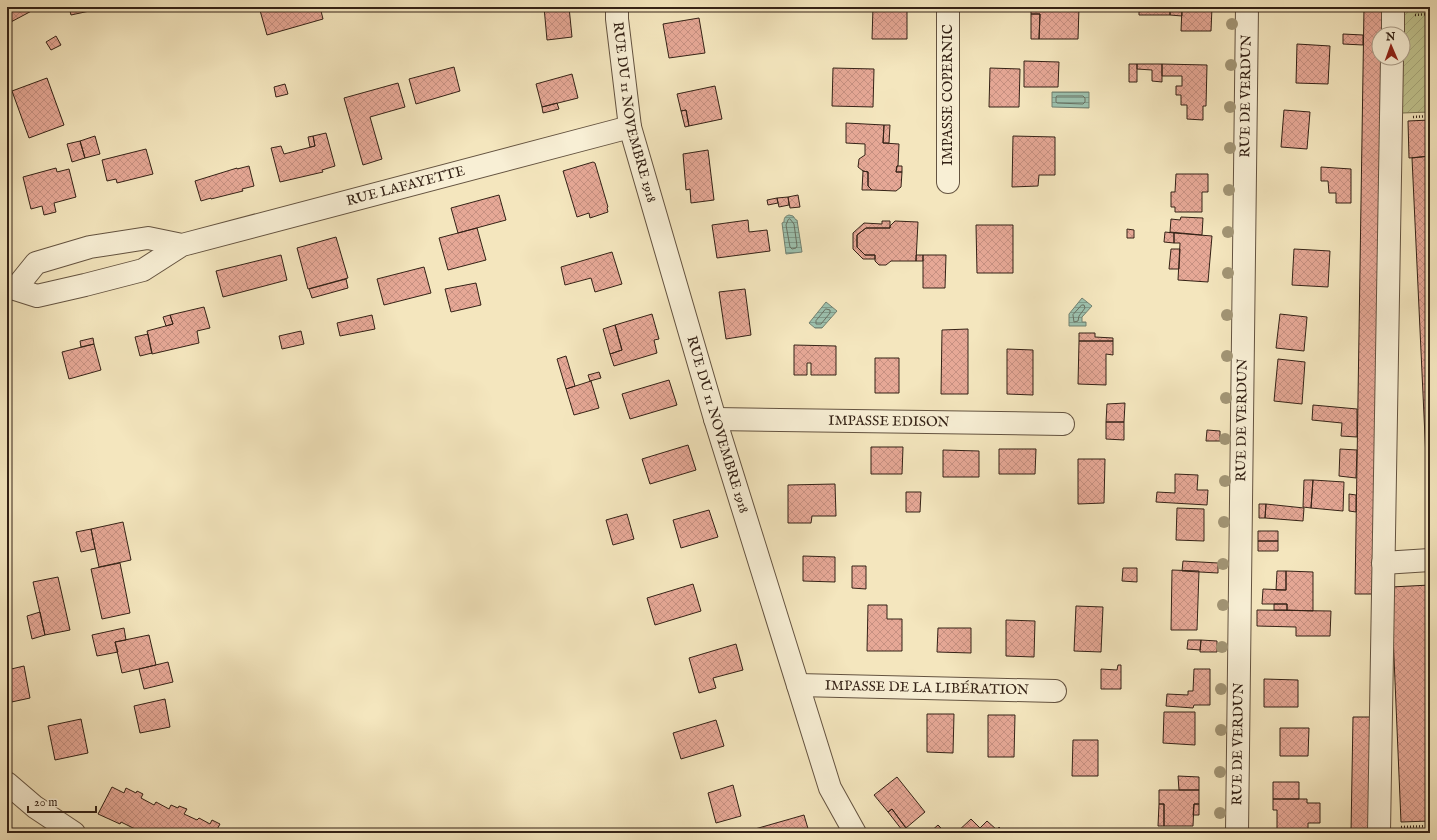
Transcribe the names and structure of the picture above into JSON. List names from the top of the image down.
{
  "streets": {
    "street": [
      "IMPASSE COPERNIC",
      "RUE DE VERDUN",
      "RUE DU 11 NOVEMBRE 1918",
      "RUE LAFAYETTE",
      "IMPASSE EDISON",
      "IMPASSE DE LA LIBÉRATION"
    ]
  },
  "crossings": [
    ["RUE DU 11 NOVEMBRE 1918", "RUE LAFAYETTE"],
    ["RUE DU 11 NOVEMBRE 1918", "IMPASSE EDISON"],
    ["RUE DU 11 NOVEMBRE 1918", "IMPASSE DE LA LIBÉRATION"]
  ],
  "scale_bar": "20 m",
  "north": "top"
}
